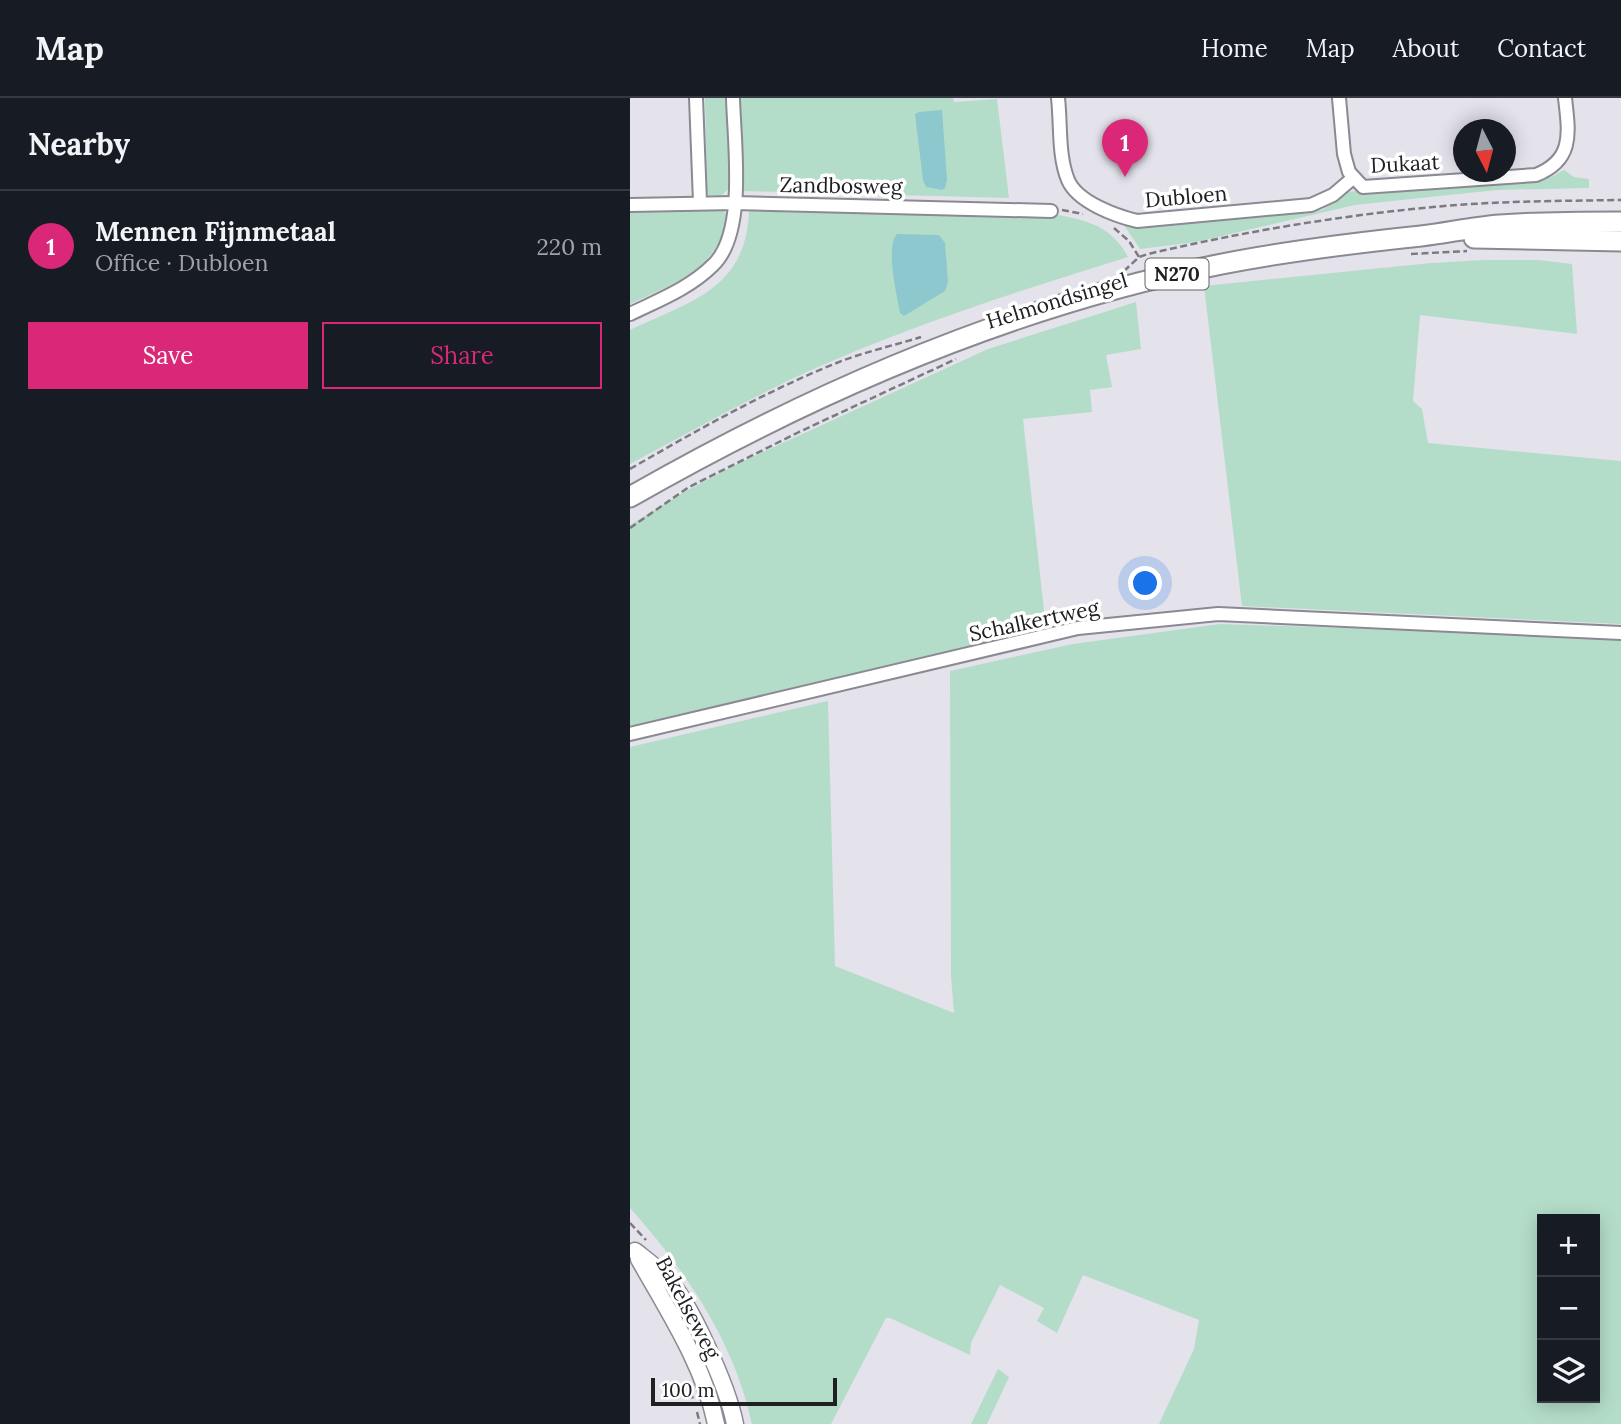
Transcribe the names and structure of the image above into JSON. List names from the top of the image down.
{
  "streets": {
    "main road": ["N270", "Helmondsingel", "Bakelseweg"],
    "street": [
      "Dukaat",
      "Zandbosweg",
      "Dubloen",
      "Schalkertweg"
    ]
  },
  "crossings": [
    ["Dukaat", "Dubloen"]
  ],
  "scale_bar": "100 m",
  "north": "bottom",
  "page": {
    "header": "Map",
    "nav": [
      "Home",
      "Map",
      "About",
      "Contact"
    ],
    "heading": "Nearby",
    "pins": "1",
    "list": [
      {
        "mark": "1",
        "name": "Mennen Fijnmetaal",
        "note": "Office · Dubloen",
        "value": "220 m"
      }
    ],
    "buttons": ["Save", "Share"],
    "map_buttons": ["+", "−"],
    "scale": "100 m"
  }
}
